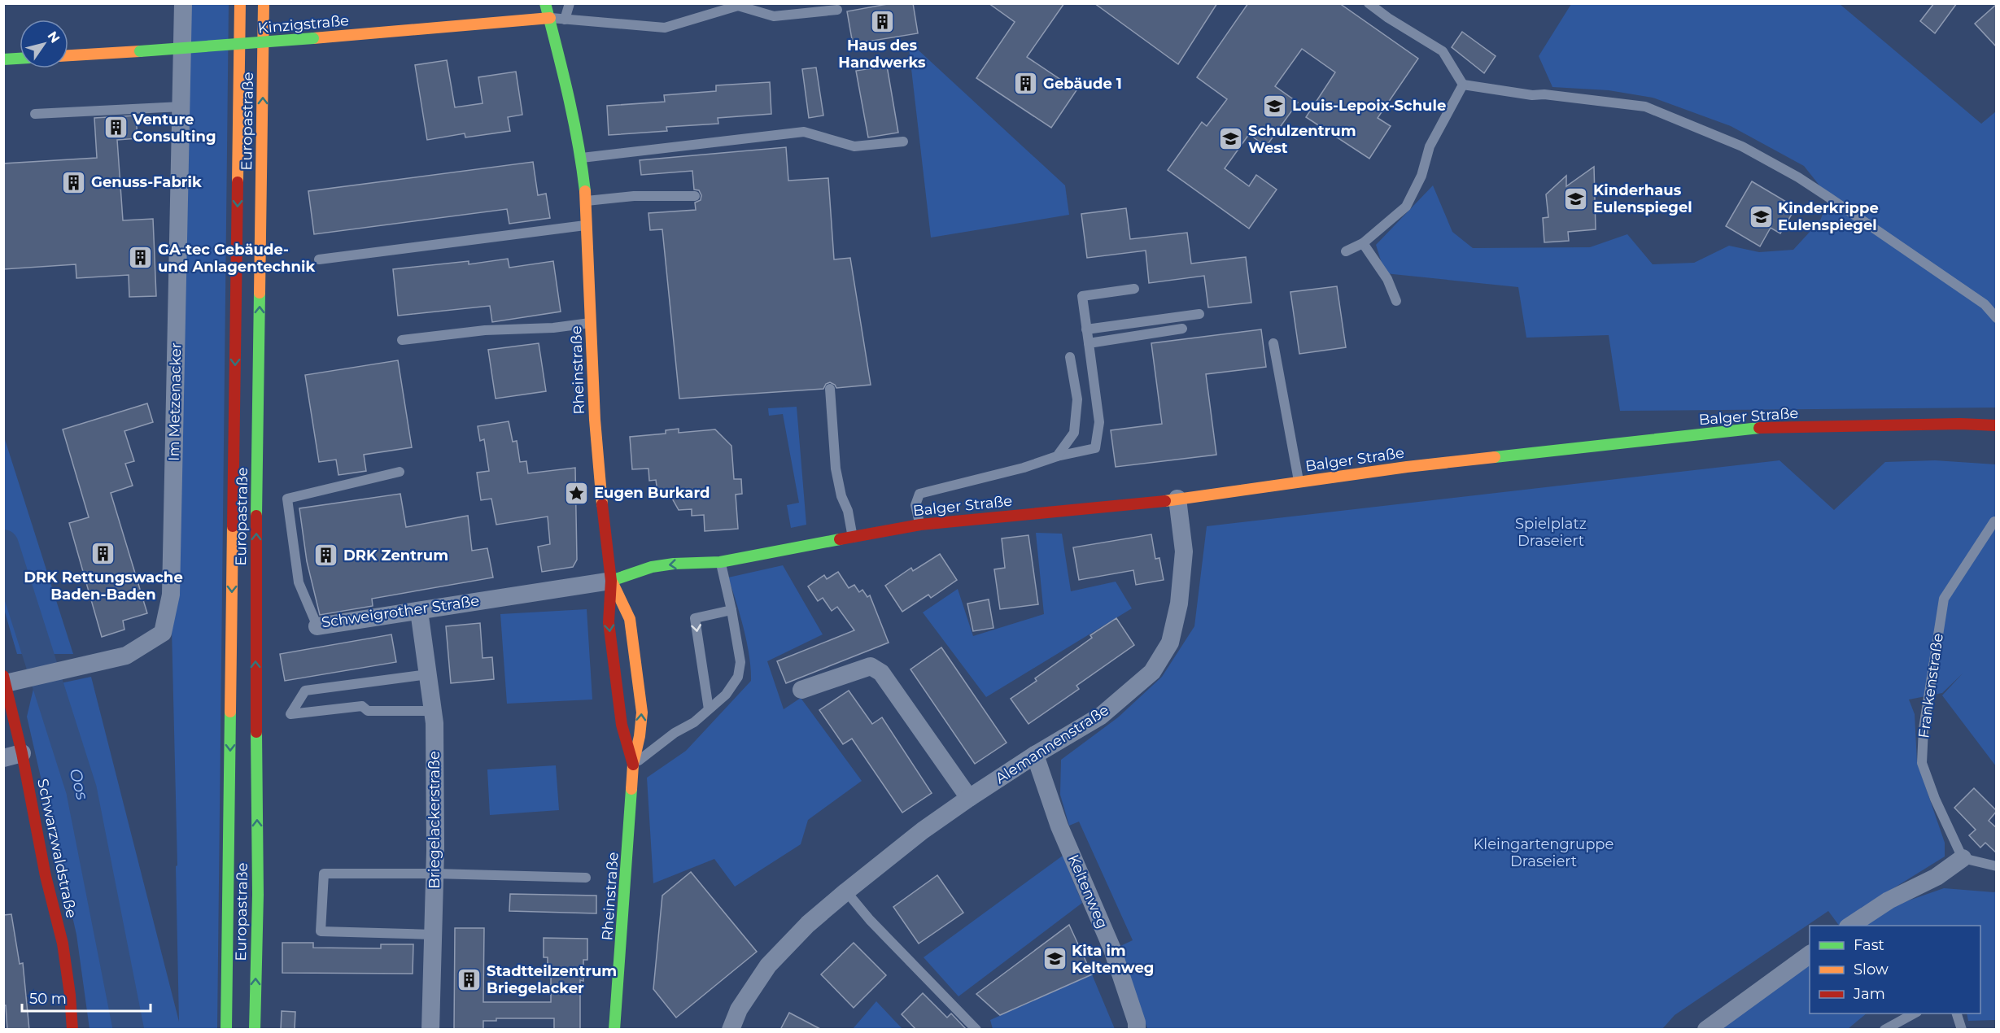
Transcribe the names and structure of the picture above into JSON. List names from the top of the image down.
{
  "streets": {
    "street": [
      "Kinzigstraße",
      "Europastraße",
      "Rheinstraße",
      "Im Metzenacker",
      "Balger Straße",
      "Schweigrother Straße",
      "Alemannenstraße",
      "Briegelackerstraße",
      "Schwarzwaldstraße",
      "Keltenweg"
    ],
    "lane": ["Frankenstraße"]
  },
  "crossings": [
    ["Kinzigstraße", "Rheinstraße"],
    ["Rheinstraße", "Balger Straße"],
    ["Rheinstraße", "Schweigrother Straße"],
    ["Im Metzenacker", "Schwarzwaldstraße"],
    ["Balger Straße", "Schweigrother Straße"],
    ["Balger Straße", "Alemannenstraße"],
    ["Schweigrother Straße", "Briegelackerstraße"],
    ["Alemannenstraße", "Keltenweg"]
  ],
  "water": ["Oos"],
  "parks": ["Spielplatz Draseiert", "Kleingartengruppe Draseiert"],
  "places": {
    "building": [
      "Haus des Handwerks",
      "Gebäude 1",
      "Venture Consulting",
      "Genuss-Fabrik",
      "GA-tec Gebäude- und Anlagentechnik",
      "DRK Rettungswache Baden-Baden",
      "DRK Zentrum",
      "Stadtteilzentrum Briegelacker"
    ],
    "school or university": [
      "Louis-Lepoix-Schule",
      "Schulzentrum West",
      "Kinderhaus Eulenspiegel",
      "Kinderkrippe Eulenspiegel",
      "Kita im Keltenweg"
    ],
    "place": ["Eugen Burkard"]
  },
  "legend": ["Fast", "Slow", "Jam"],
  "scale_bar": "50 m",
  "north": "top right"
}
